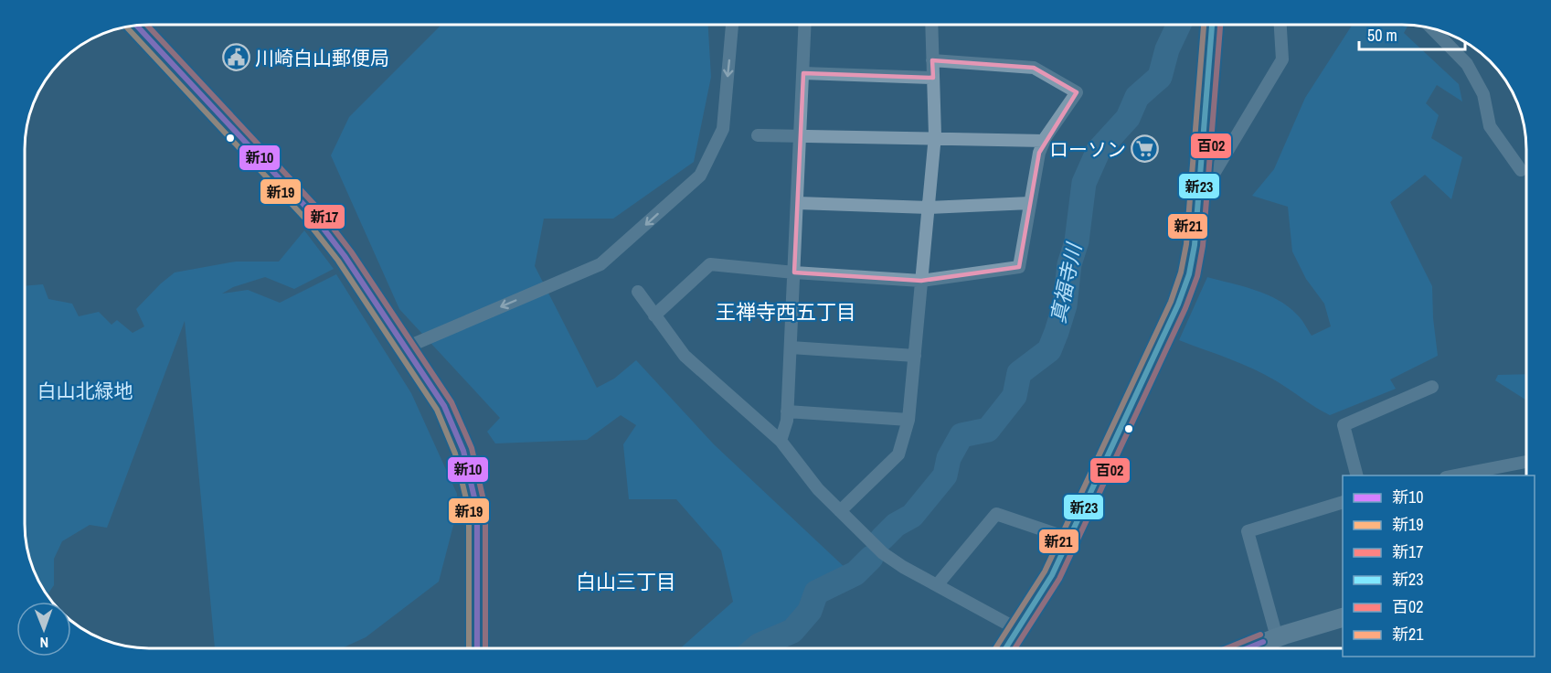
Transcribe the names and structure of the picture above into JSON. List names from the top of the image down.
{
  "districts": ["王禅寺西五丁目", "白山三丁目"],
  "water": ["真福寺川"],
  "parks": ["白山北緑地"],
  "places": {
    "public building": ["川崎白山郵便局"],
    "supermarket": ["ローソン"]
  },
  "lines": [
    "transit line 新23",
    "transit line 百02",
    "transit line 新21",
    "transit line 新17",
    "transit line 新10",
    "transit line 新19"
  ],
  "legend": [
    "新10",
    "新19",
    "新17",
    "新23",
    "百02",
    "新21"
  ],
  "scale_bar": "50 m",
  "north": "bottom"
}
